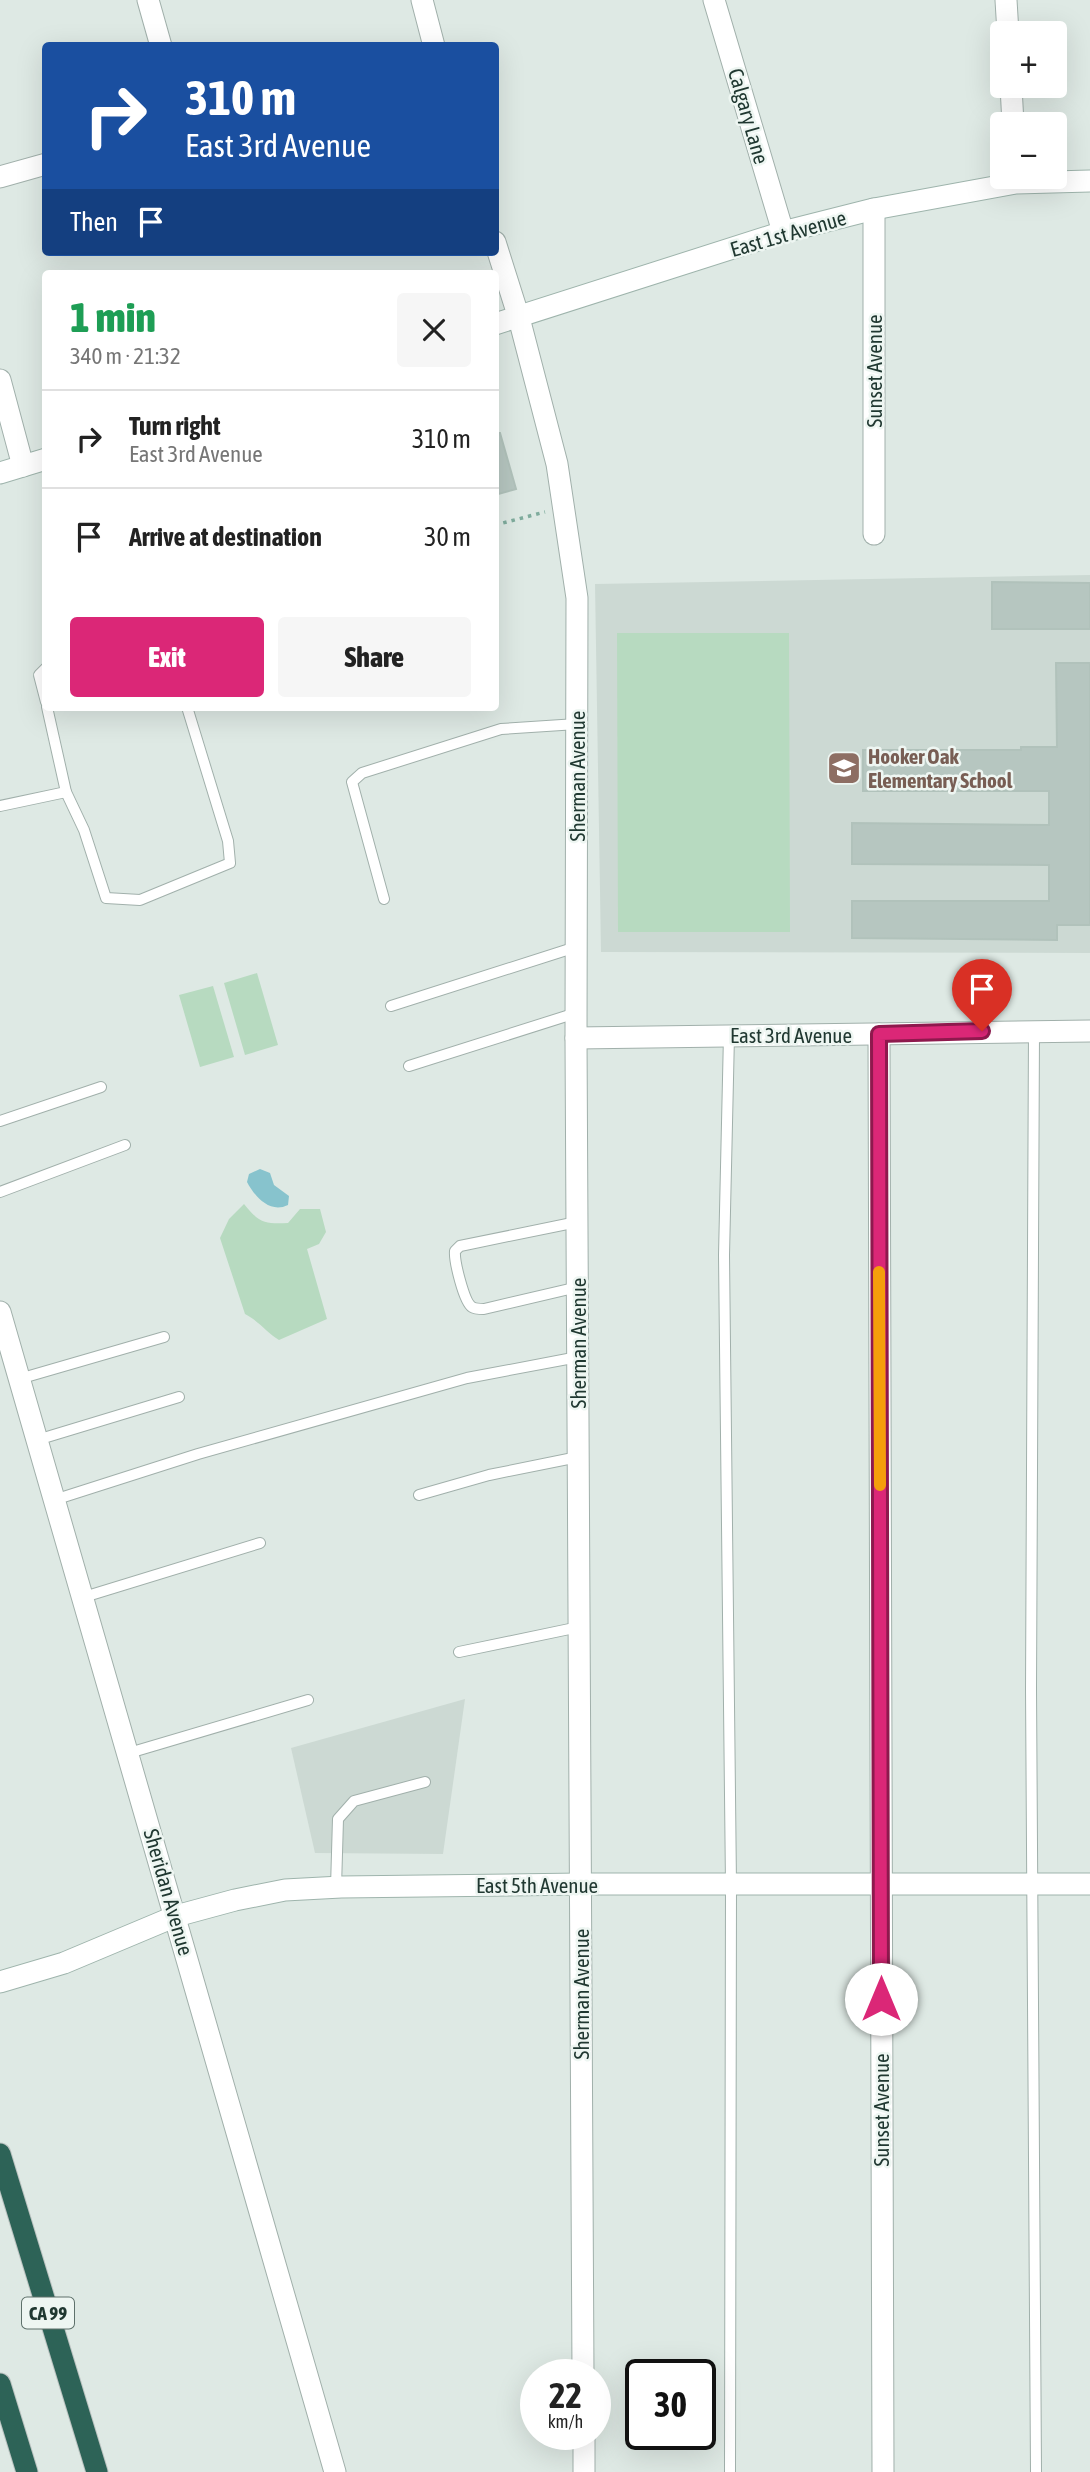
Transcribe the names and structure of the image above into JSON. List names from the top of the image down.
{
  "streets": {
    "highway": ["CA 99"],
    "street": [
      "Calgary Lane",
      "East 1st Avenue",
      "Sunset Avenue",
      "Sherman Avenue",
      "East 3rd Avenue",
      "East 5th Avenue",
      "Sheridan Avenue"
    ]
  },
  "crossings": [
    ["Calgary Lane", "East 1st Avenue"],
    ["East 1st Avenue", "Sunset Avenue"],
    ["East 1st Avenue", "Sherman Avenue"],
    ["Sunset Avenue", "East 3rd Avenue"],
    ["Sunset Avenue", "East 5th Avenue"],
    ["Sherman Avenue", "East 3rd Avenue"],
    ["Sherman Avenue", "East 5th Avenue"],
    ["East 5th Avenue", "Sheridan Avenue"]
  ],
  "places": {
    "school or university": ["Hooker Oak Elementary School"]
  },
  "page": {
    "map_buttons": ["+", "−"],
    "turn": ["310 m", "East 3rd Avenue"],
    "then": "Then",
    "heading": ["1 min", "340 m · 21:32"],
    "list": [
      {
        "name": "Turn right",
        "note": "East 3rd Avenue",
        "value": "310 m"
      },
      {
        "name": "Arrive at destination",
        "value": "30 m"
      }
    ],
    "buttons": ["Exit", "Share"],
    "speed": "22 km/h",
    "limit": "30"
  }
}
